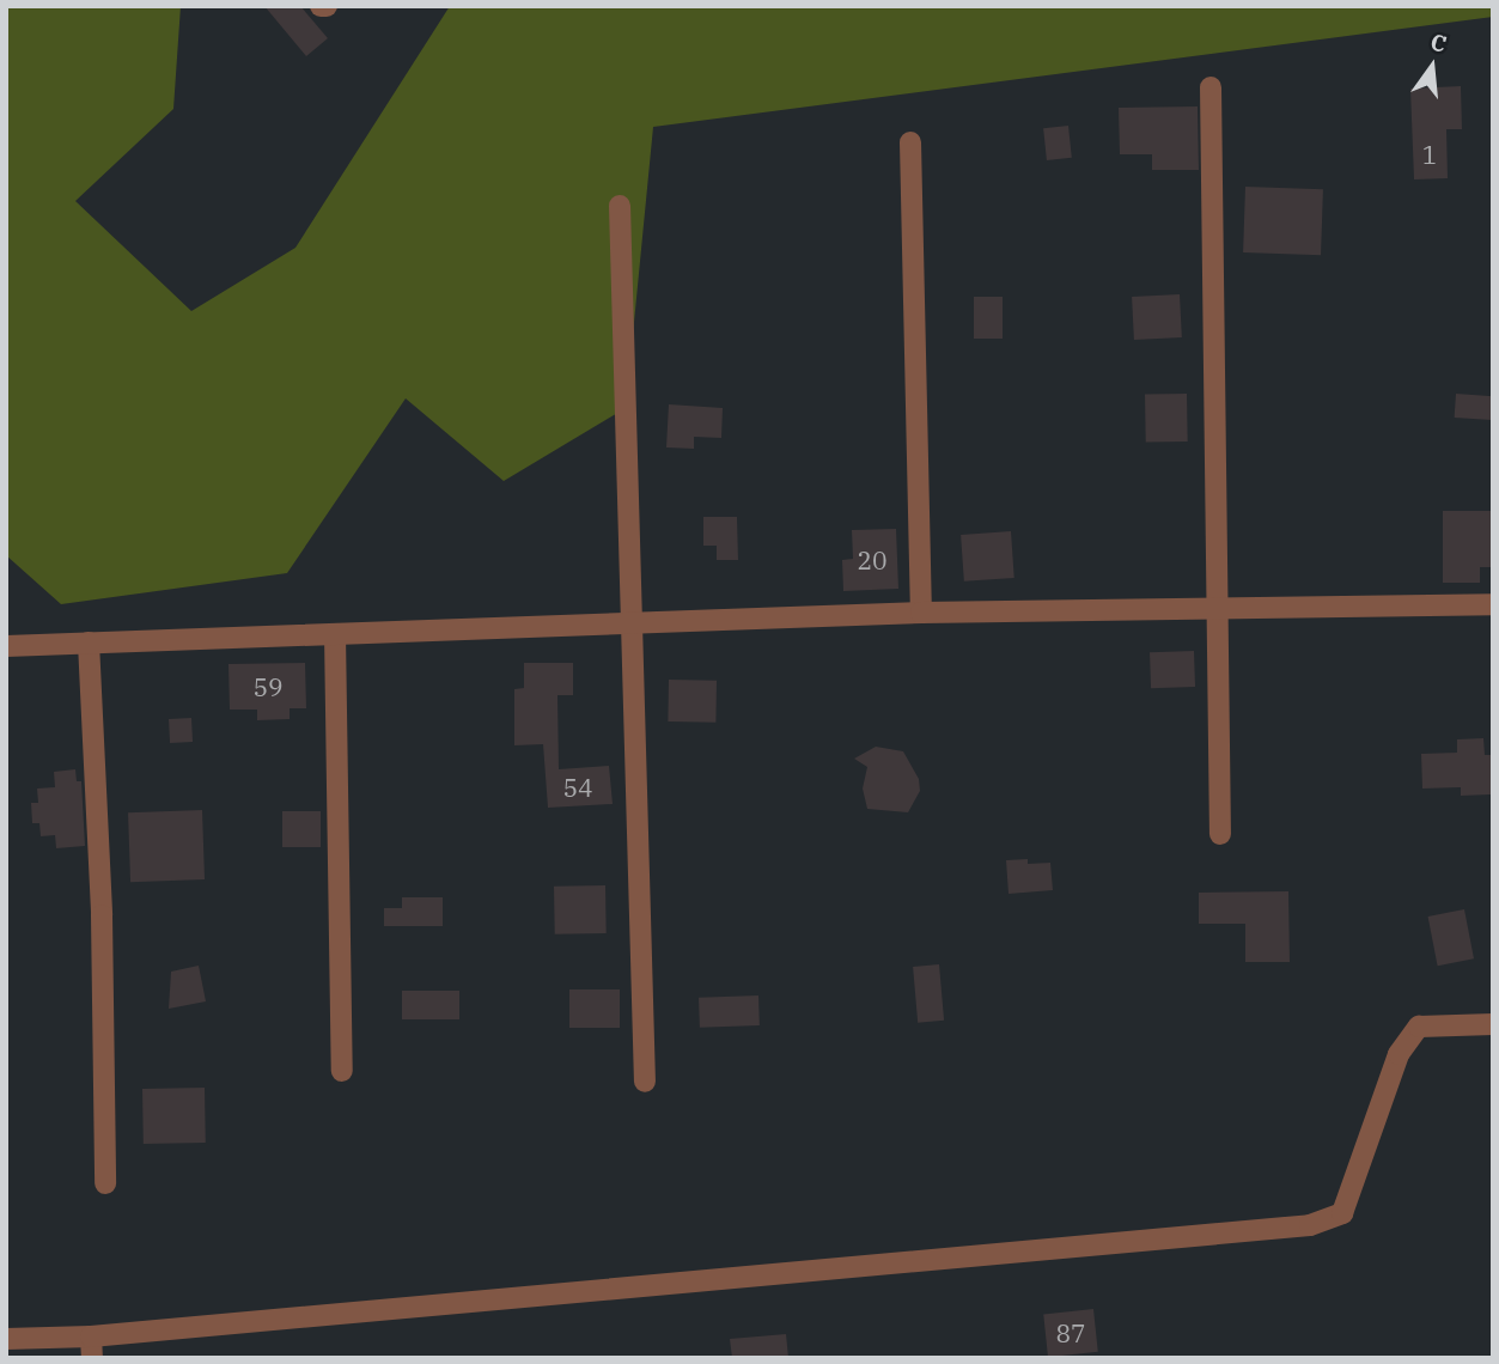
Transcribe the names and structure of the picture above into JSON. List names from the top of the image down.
{
  "house_numbers": [
    "1",
    "20",
    "59",
    "54",
    "87"
  ],
  "north": "top"
}
